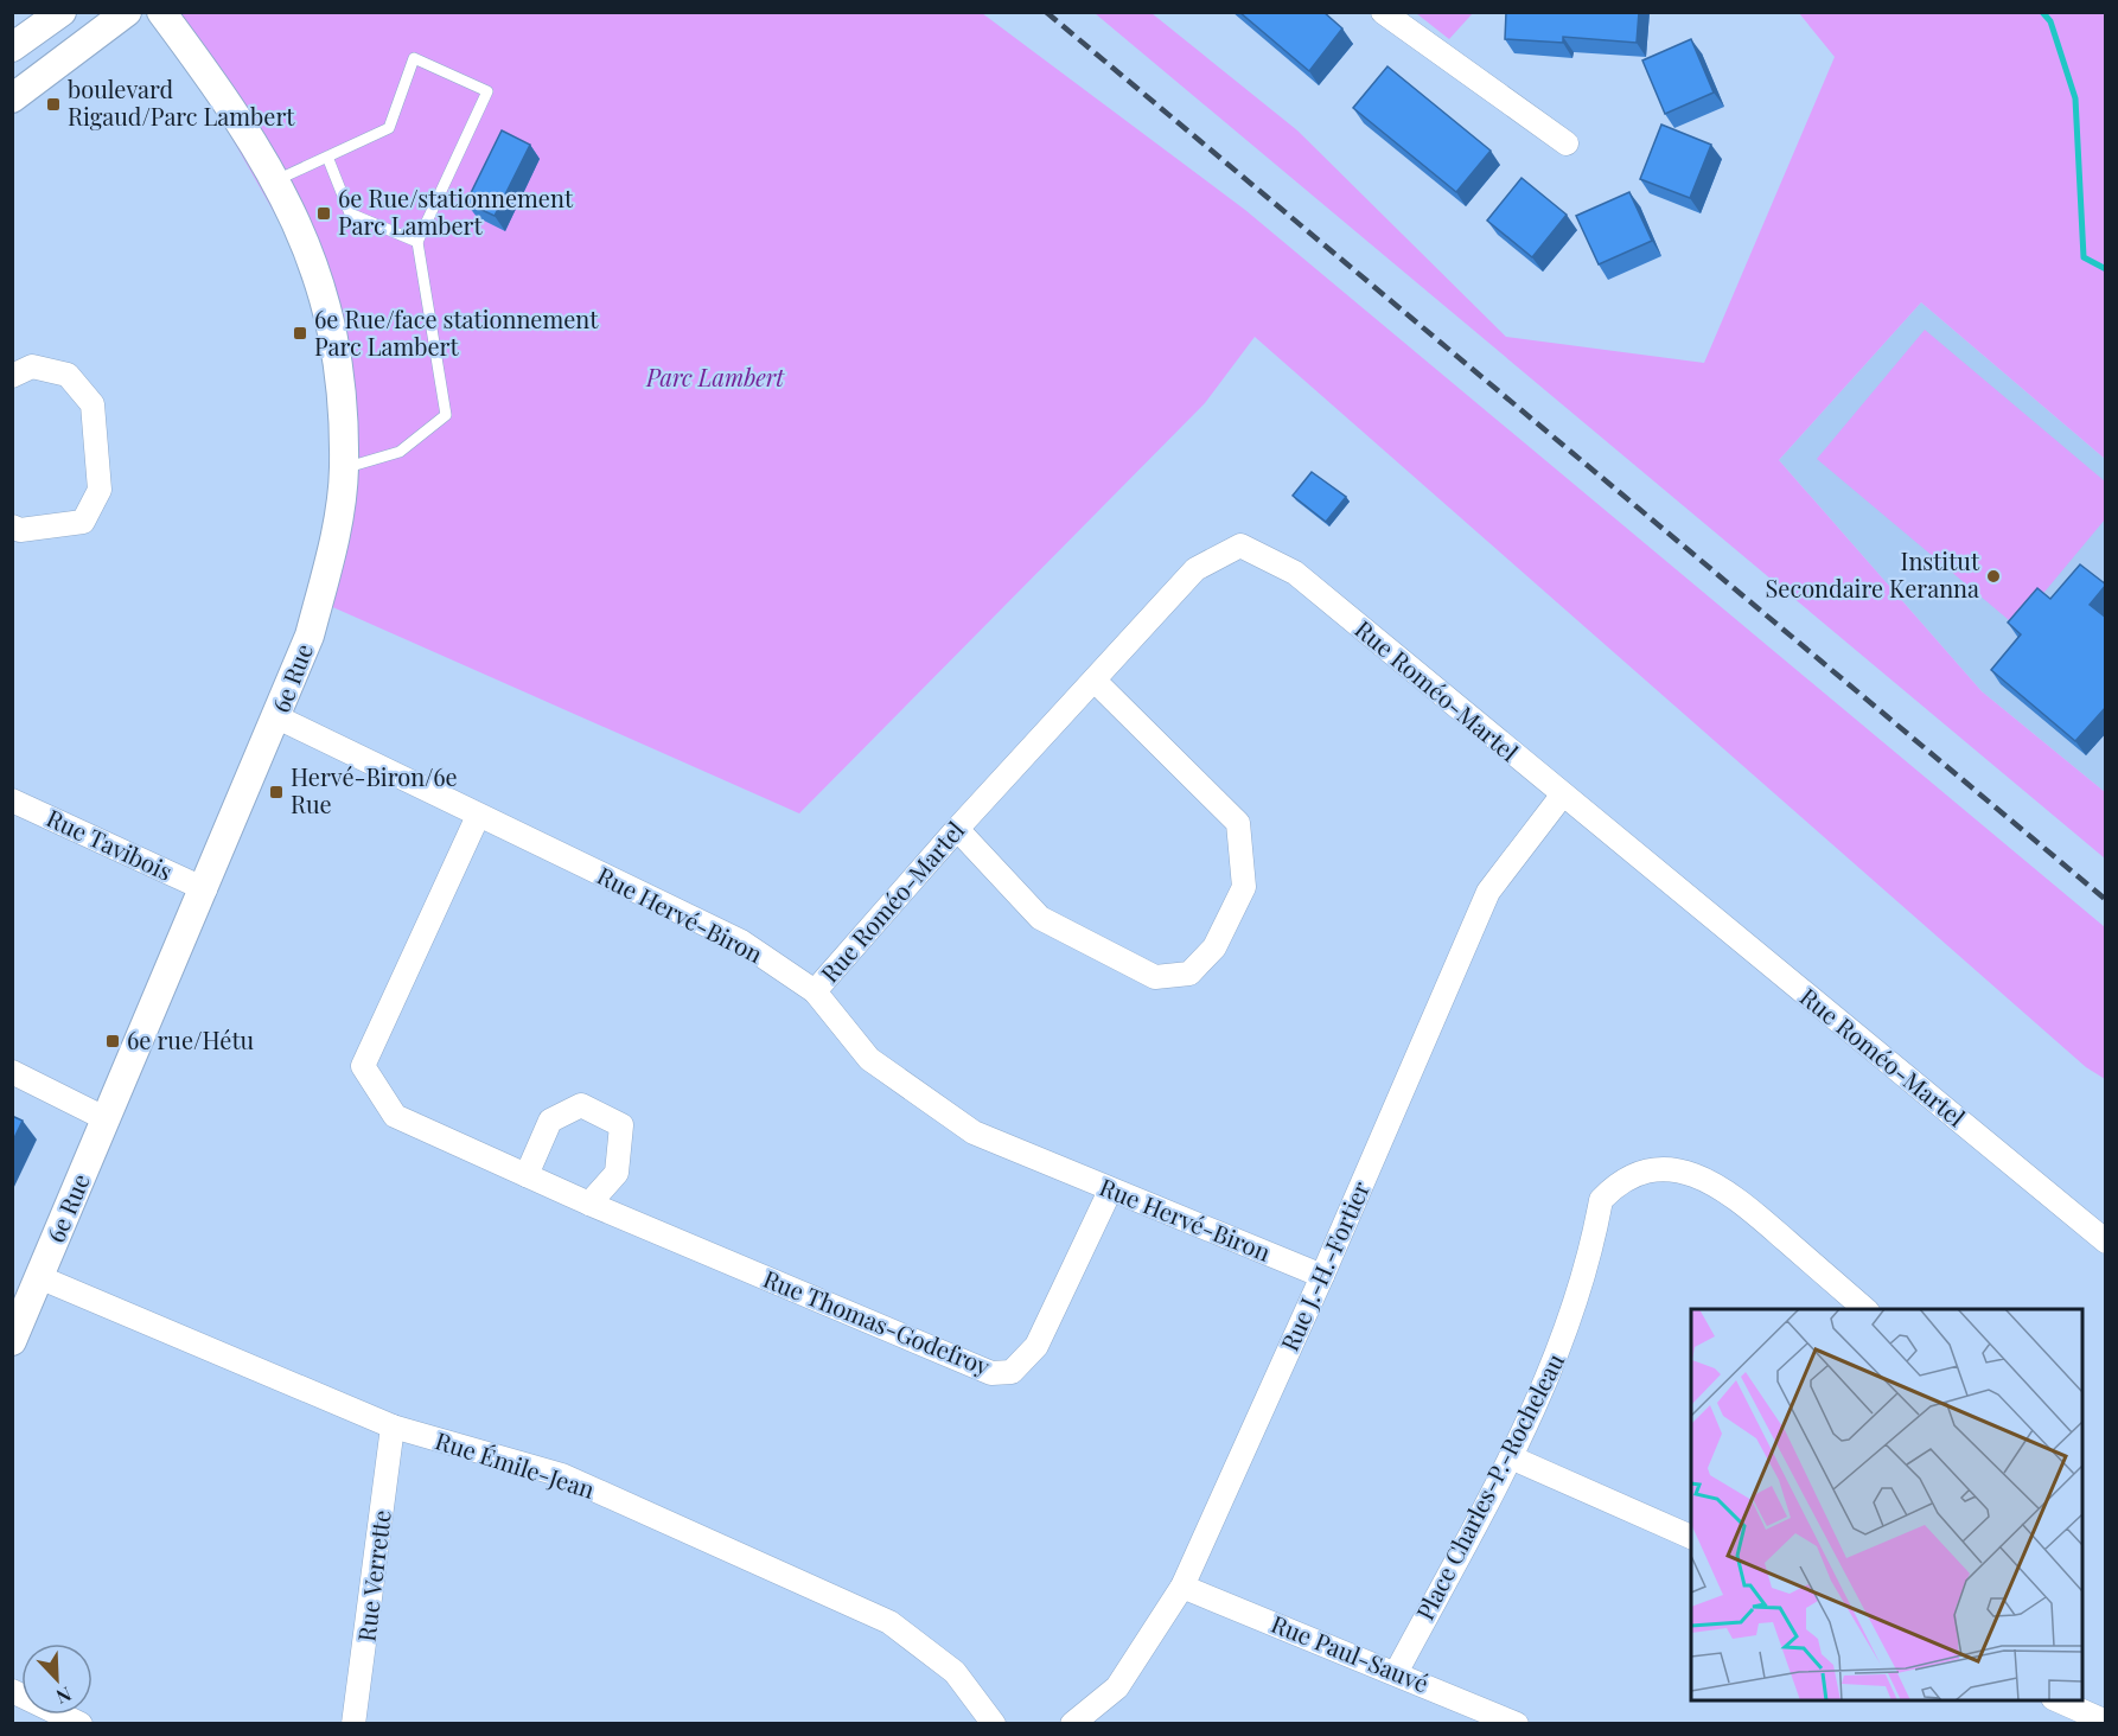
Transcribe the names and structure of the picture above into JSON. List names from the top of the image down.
{
  "streets": {
    "street": [
      "6e Rue",
      "Rue Roméo-Martel",
      "Rue Tavibois",
      "Rue Hervé-Biron",
      "Rue J.-H.-Fortier",
      "Rue Thomas-Godefroy",
      "Rue Émile-Jean",
      "Place Charles-P.-Rocheleau",
      "Rue Verrette",
      "Rue Paul-Sauvé"
    ]
  },
  "crossings": [
    ["6e Rue", "Rue Tavibois"],
    ["6e Rue", "Rue Hervé-Biron"],
    ["6e Rue", "Rue Émile-Jean"],
    ["Rue Roméo-Martel", "Rue Hervé-Biron"],
    ["Rue Roméo-Martel", "Rue J.-H.-Fortier"],
    ["Rue Hervé-Biron", "Rue J.-H.-Fortier"],
    ["Rue Hervé-Biron", "Rue Thomas-Godefroy"],
    ["Rue J.-H.-Fortier", "Rue Paul-Sauvé"],
    ["Rue Émile-Jean", "Rue Verrette"],
    ["Place Charles-P.-Rocheleau", "Rue Paul-Sauvé"]
  ],
  "parks": ["Parc Lambert"],
  "places": {
    "transit": [
      "boulevard Rigaud/Parc Lambert",
      "6e Rue/stationnement Parc Lambert",
      "6e Rue/face stationnement Parc Lambert",
      "Hervé-Biron/6e Rue",
      "6e rue/Hétu"
    ],
    "other": ["Institut Secondaire Keranna"]
  },
  "north": "bottom right"
}
